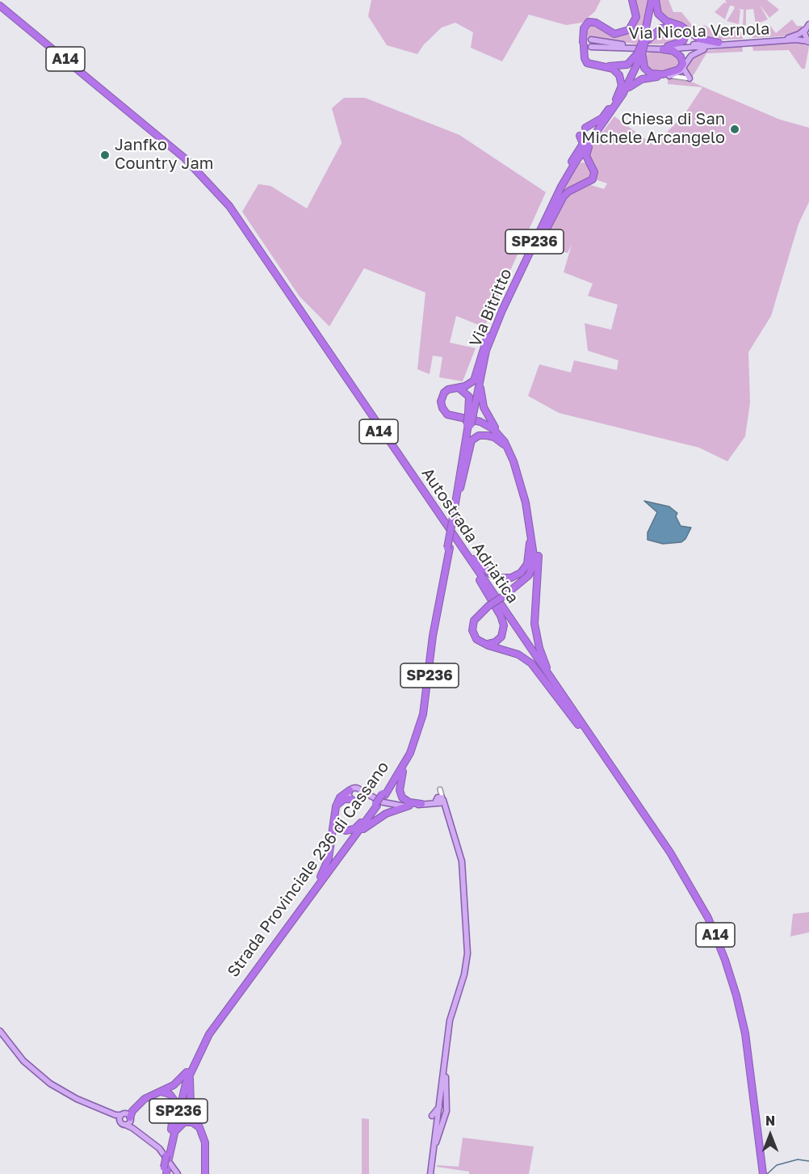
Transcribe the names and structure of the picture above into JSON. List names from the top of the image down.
{
  "streets": {
    "highway": [
      "A14",
      "SP236",
      "Via Bitritto",
      "Autostrada Adriatica",
      "Strada Provinciale 236 di Cassano"
    ],
    "main road": ["Via Nicola Vernola"]
  },
  "crossings": [
    ["A14", "Autostrada Adriatica"],
    ["Via Bitritto", "Strada Provinciale 236 di Cassano"]
  ],
  "places": ["Chiesa di San Michele Arcangelo", "Janfko Country Jam"],
  "north": "top"
}
